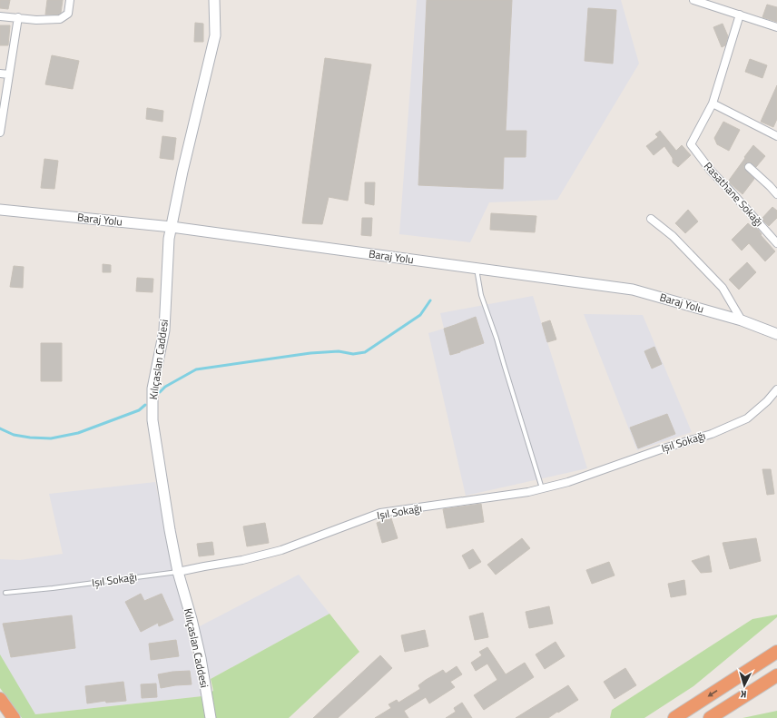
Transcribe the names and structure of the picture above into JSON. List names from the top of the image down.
{
  "streets": {
    "street": [
      "Rasathane Sokağı",
      "Baraj Yolu",
      "Kılıçaslan Caddesi",
      "Işıl Sokağı"
    ]
  },
  "crossings": [
    ["Baraj Yolu", "Kılıçaslan Caddesi"],
    ["Kılıçaslan Caddesi", "Işıl Sokağı"]
  ],
  "north": "bottom"
}
